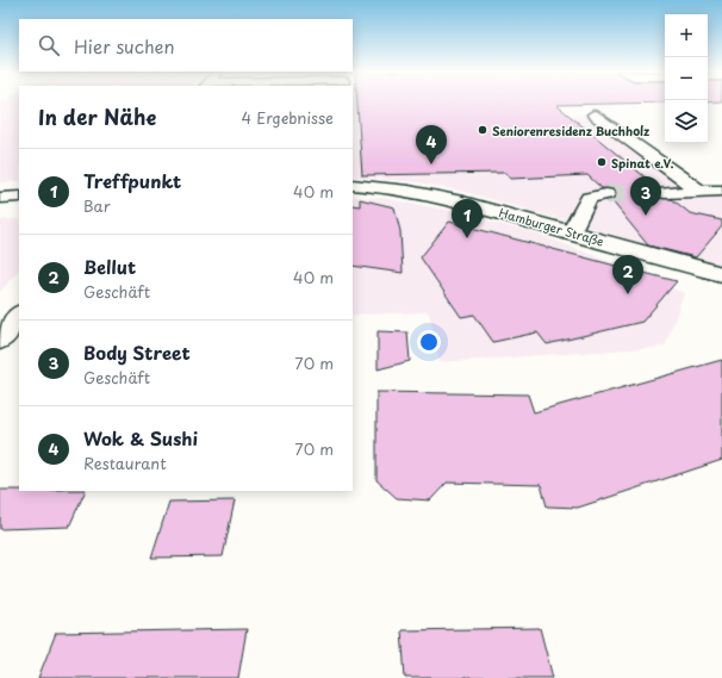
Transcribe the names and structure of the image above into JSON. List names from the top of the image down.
{
  "streets": {
    "street": ["Hamburger Straße"]
  },
  "places": ["Seniorenresidenz Buchholz", "Spinat e.V."],
  "page": {
    "map_buttons": ["+", "−"],
    "search": "Hier suchen",
    "heading": ["In der Nähe", "4 Ergebnisse"],
    "pins": [
      "4",
      "3",
      "1",
      "2"
    ],
    "list": [
      {
        "mark": "1",
        "name": "Treffpunkt",
        "note": "Bar",
        "value": "40 m"
      },
      {
        "mark": "2",
        "name": "Bellut",
        "note": "Geschäft",
        "value": "40 m"
      },
      {
        "mark": "3",
        "name": "Body Street",
        "note": "Geschäft",
        "value": "70 m"
      },
      {
        "mark": "4",
        "name": "Wok & Sushi",
        "note": "Restaurant",
        "value": "70 m"
      }
    ]
  }
}
